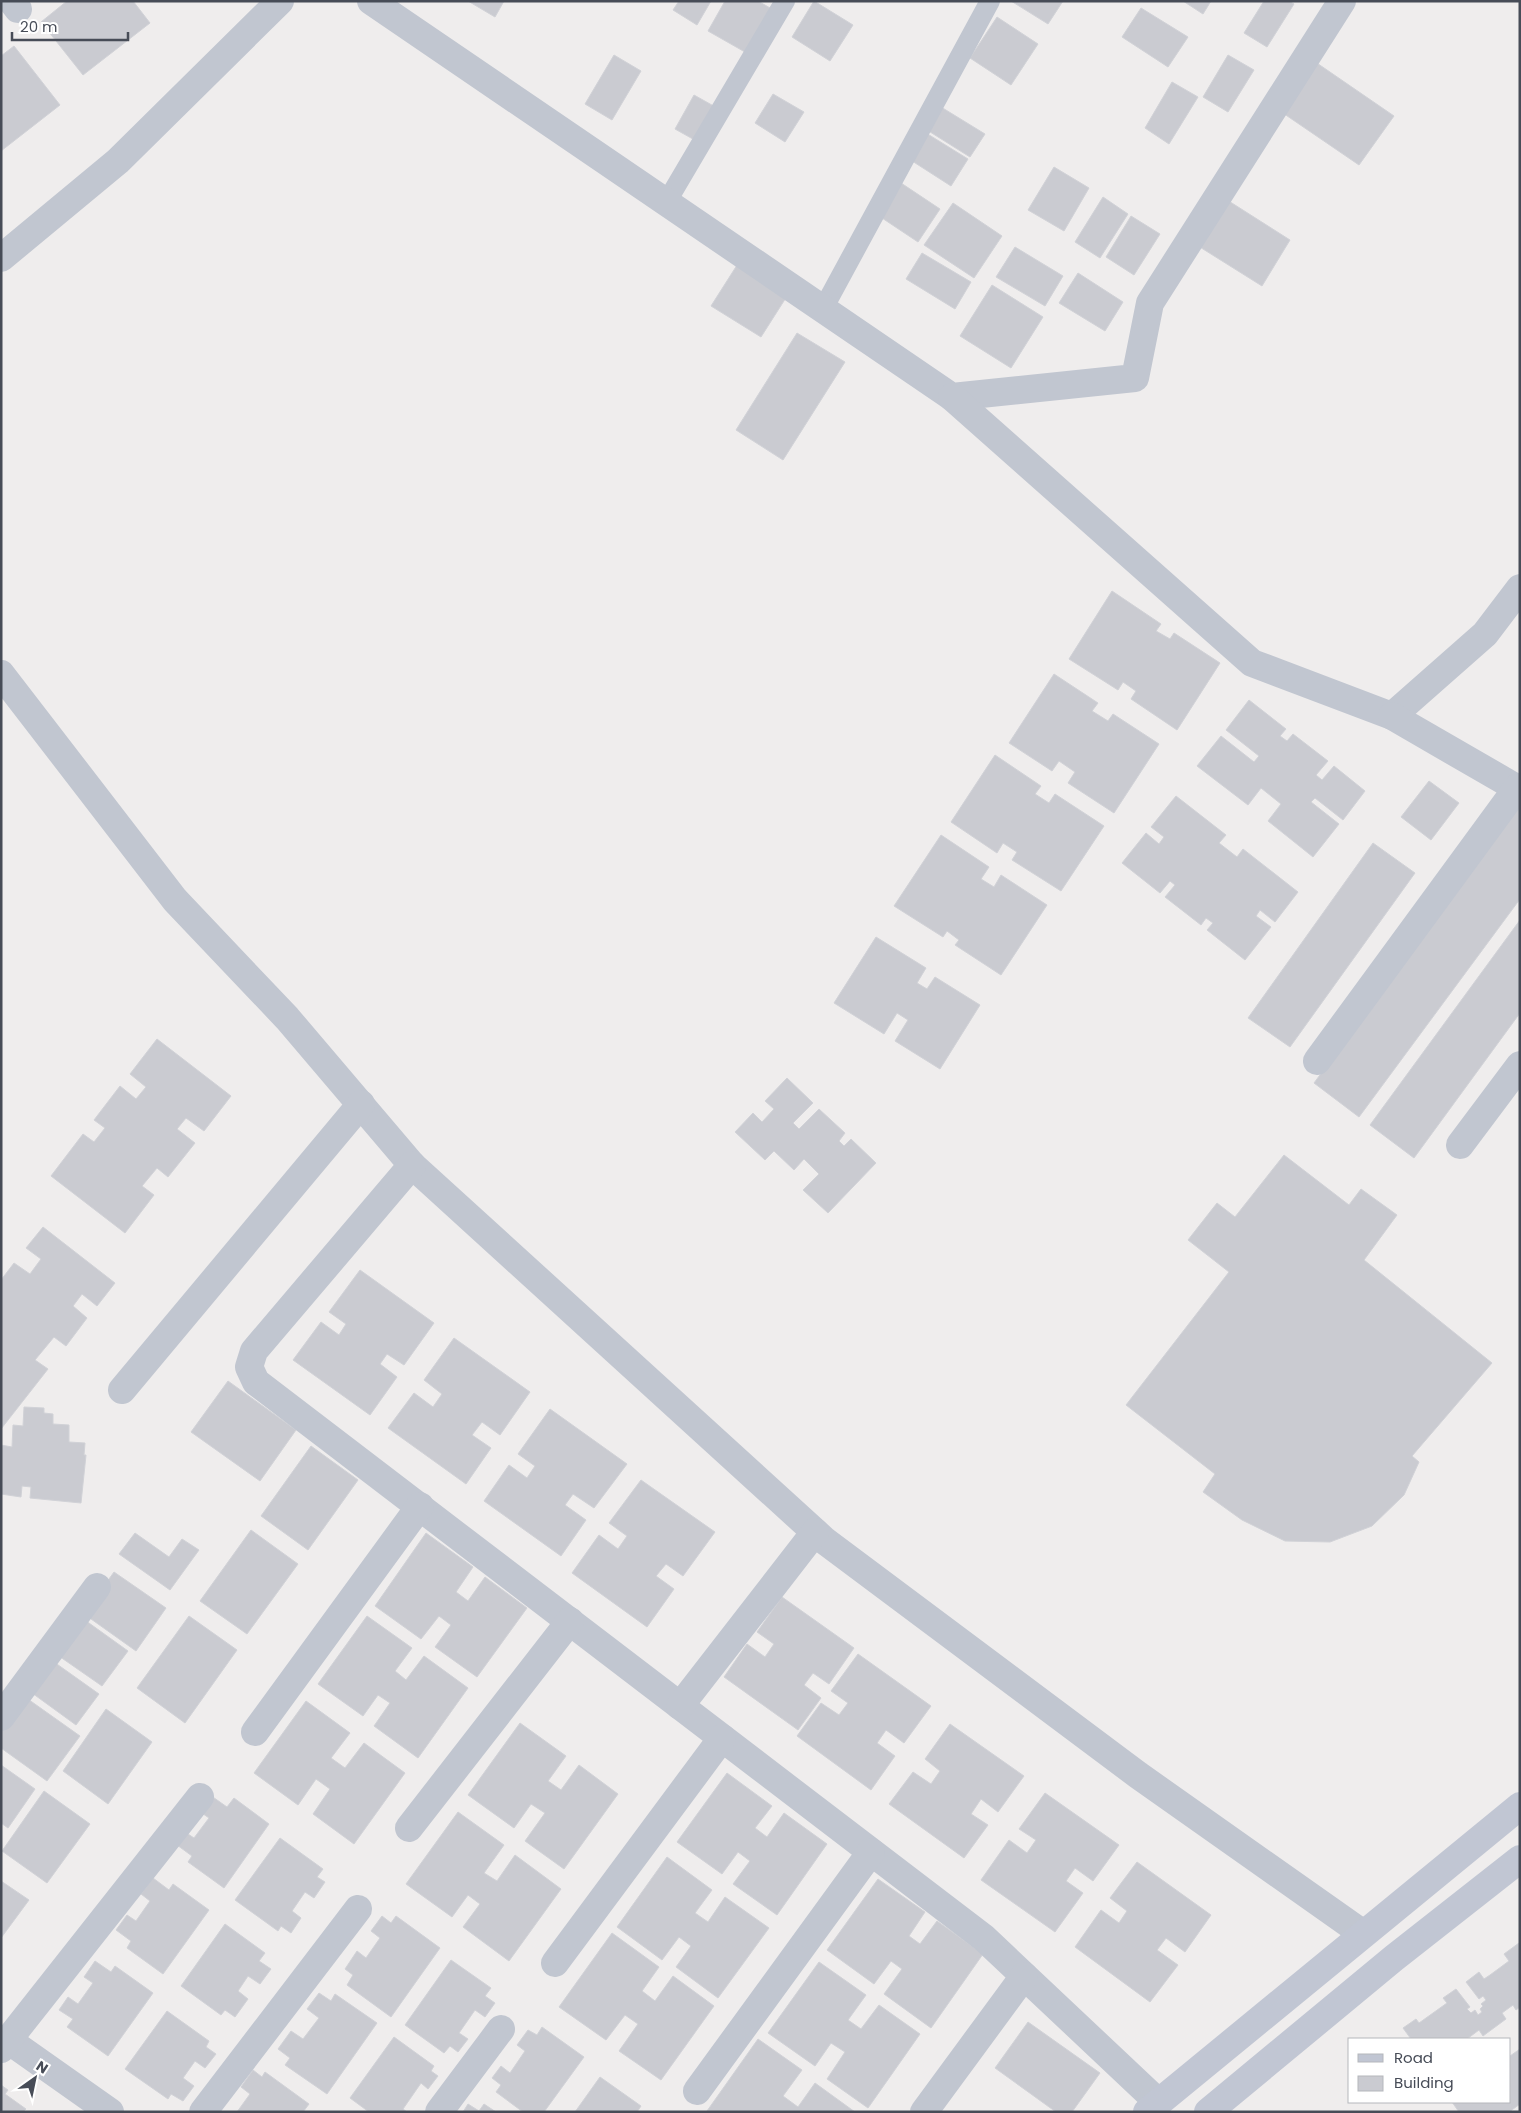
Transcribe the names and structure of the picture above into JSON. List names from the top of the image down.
{
  "legend": ["Road", "Building"],
  "scale_bar": "20 m",
  "north": "top right"
}
